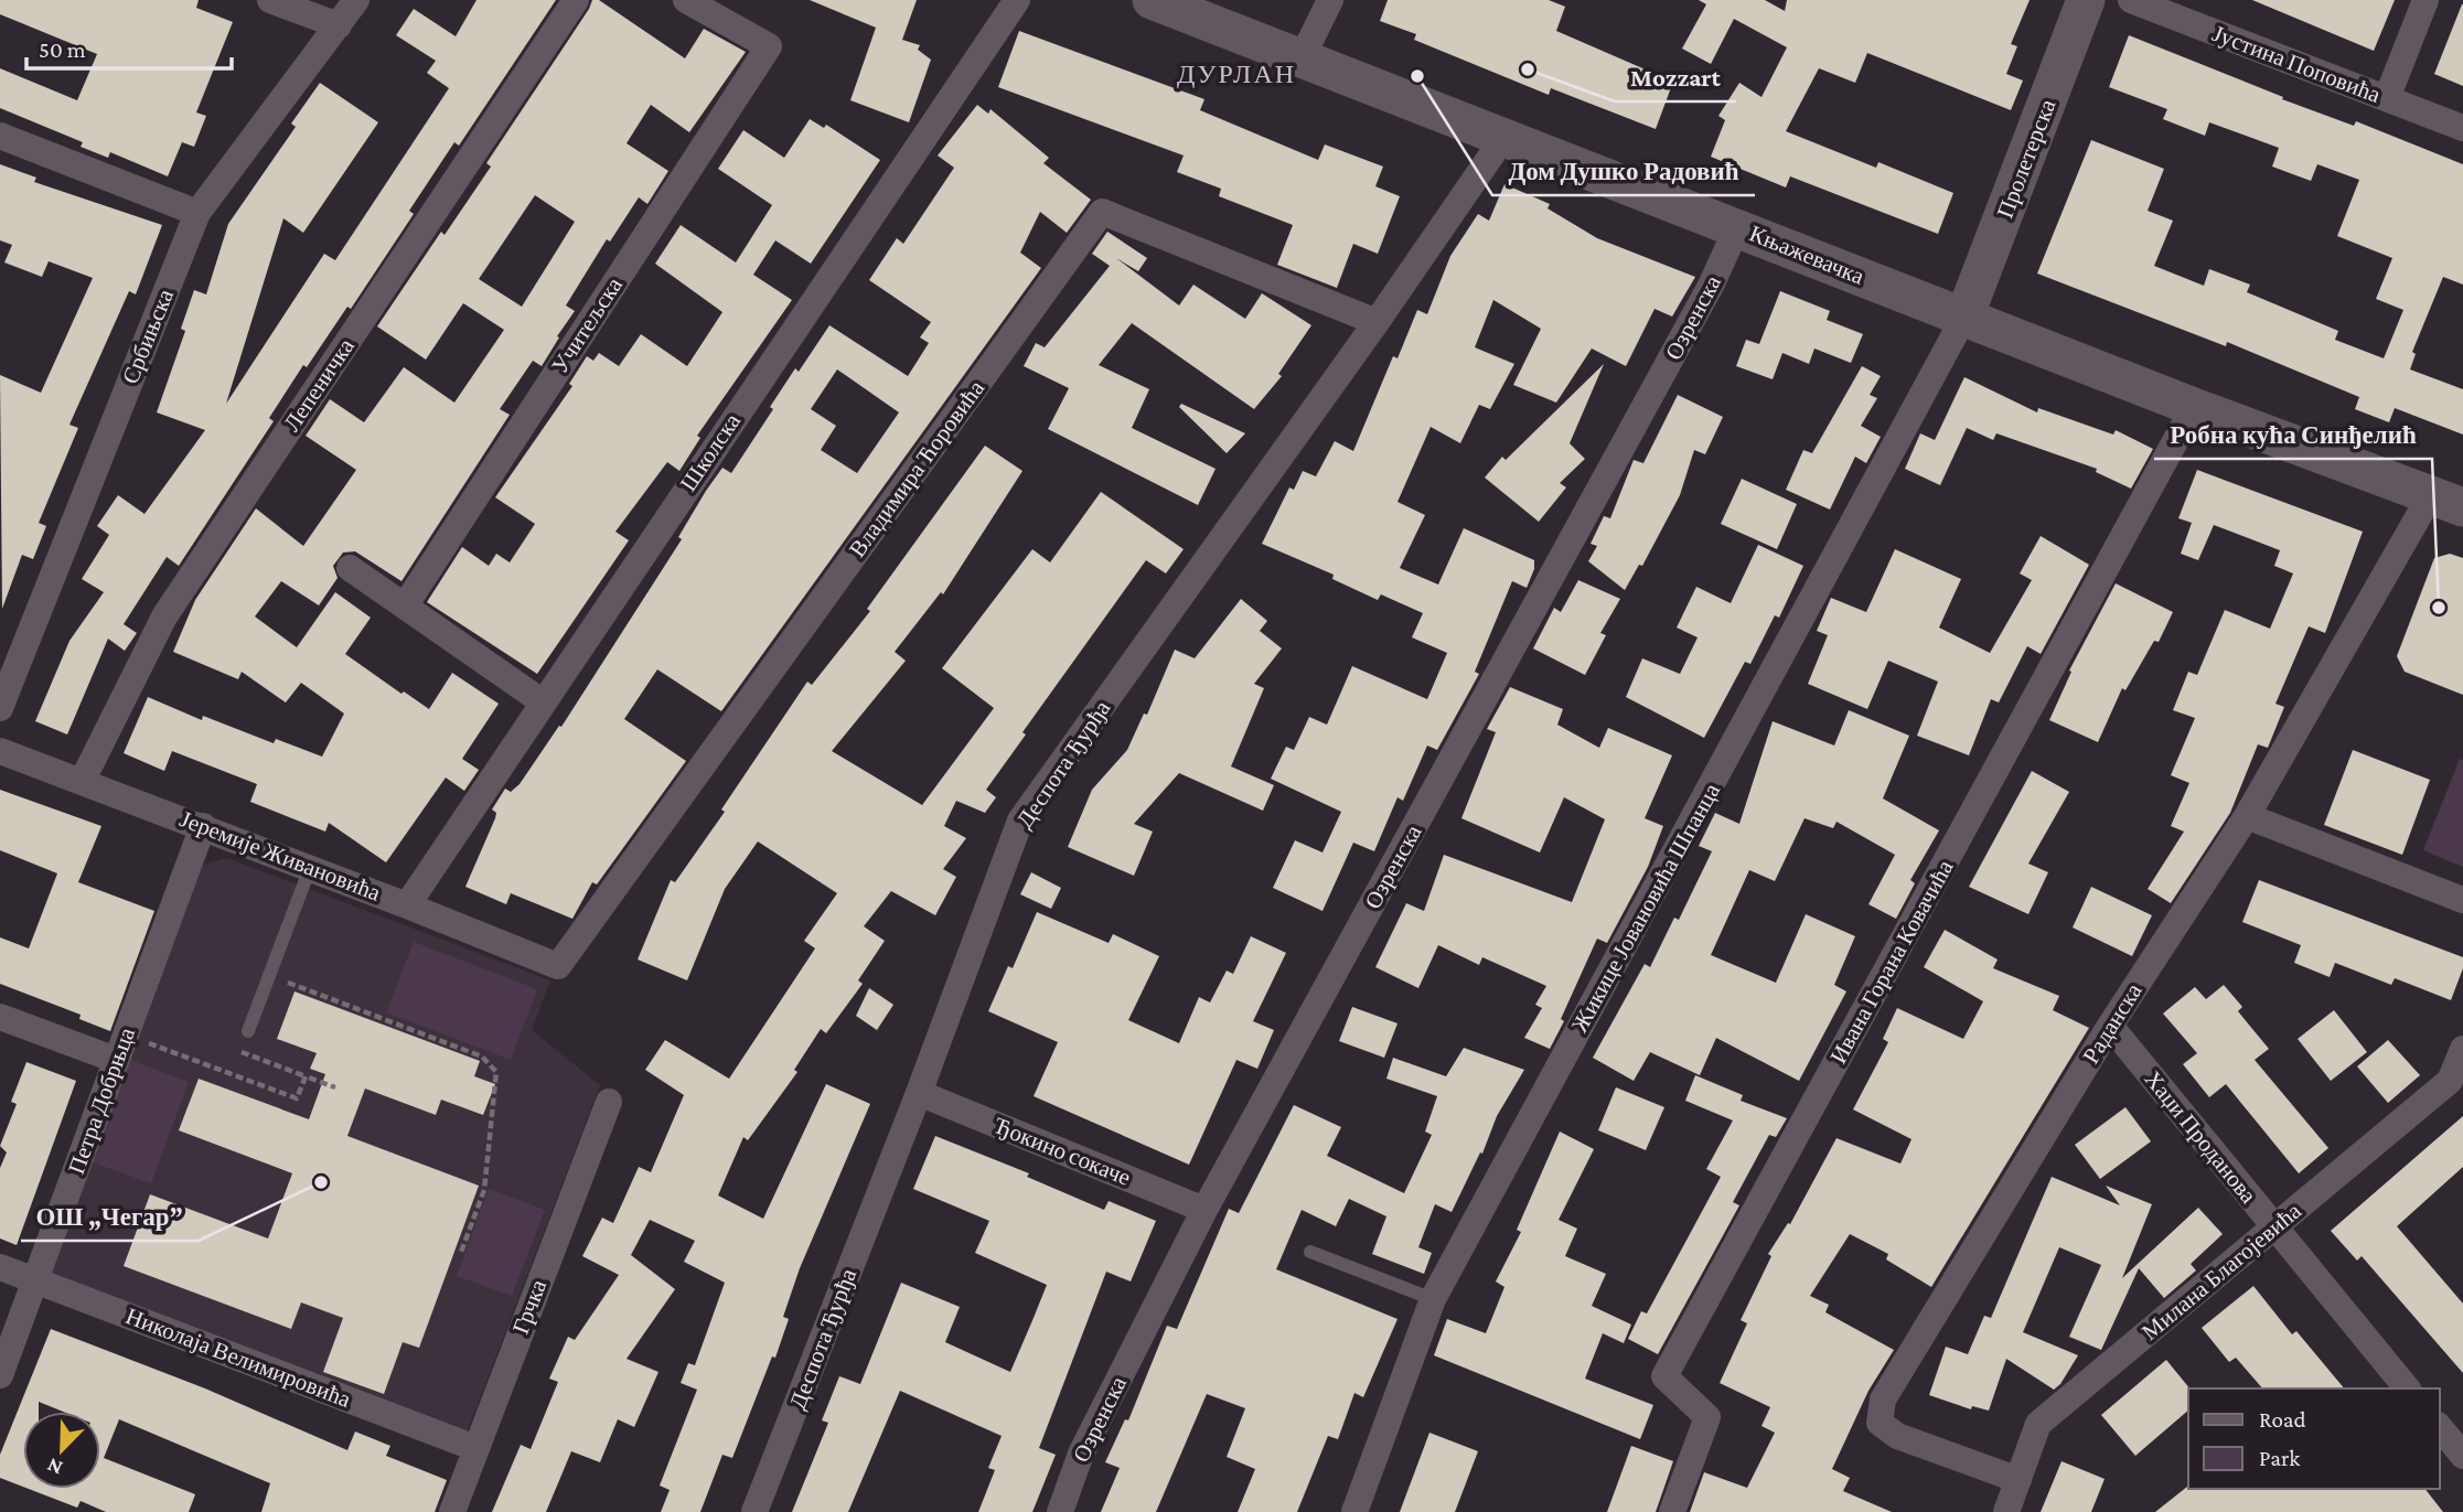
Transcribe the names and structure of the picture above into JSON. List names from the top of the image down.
{
  "streets": {
    "main road": ["Пролетерска", "Књажевачка"],
    "street": [
      "Јустина Поповића",
      "Озренска",
      "Учитељска",
      "Србињска",
      "Лепеничка",
      "Школска",
      "Владимира Ћоровића",
      "Деспота Ђурђа",
      "Јеремије Живановића",
      "Жикице Јовановића Шпанца",
      "Ивана Горана Ковачића",
      "Раданска",
      "Петра Добрњца",
      "Хаџи Проданова",
      "Ђокино сокаче",
      "Милана Благојевића",
      "Грчка",
      "Николаја Велимировића"
    ]
  },
  "crossings": [
    ["Пролетерска", "Књажевачка"],
    ["Пролетерска", "Жикице Јовановића Шпанца"],
    ["Књажевачка", "Озренска"],
    ["Књажевачка", "Деспота Ђурђа"],
    ["Књажевачка", "Жикице Јовановића Шпанца"],
    ["Књажевачка", "Ивана Горана Ковачића"],
    ["Књажевачка", "Раданска"],
    ["Озренска", "Ђокино сокаче"],
    ["Лепеничка", "Јеремије Живановића"],
    ["Школска", "Јеремије Живановића"],
    ["Владимира Ћоровића", "Деспота Ђурђа"],
    ["Владимира Ћоровића", "Јеремије Живановића"],
    ["Деспота Ђурђа", "Ђокино сокаче"],
    ["Јеремије Живановића", "Петра Добрњца"],
    ["Раданска", "Хаџи Проданова"],
    ["Раданска", "Милана Благојевића"],
    ["Петра Добрњца", "Николаја Велимировића"],
    ["Хаџи Проданова", "Милана Благојевића"],
    ["Грчка", "Николаја Велимировића"]
  ],
  "districts": ["ДУРЛАН"],
  "places": [
    "Mozzart",
    "Дом Душко Радовић",
    "Робна кућа Синђелић",
    "ОШ „Чегар”"
  ],
  "legend": ["Road", "Park"],
  "scale_bar": "50 m",
  "north": "bottom left"
}
